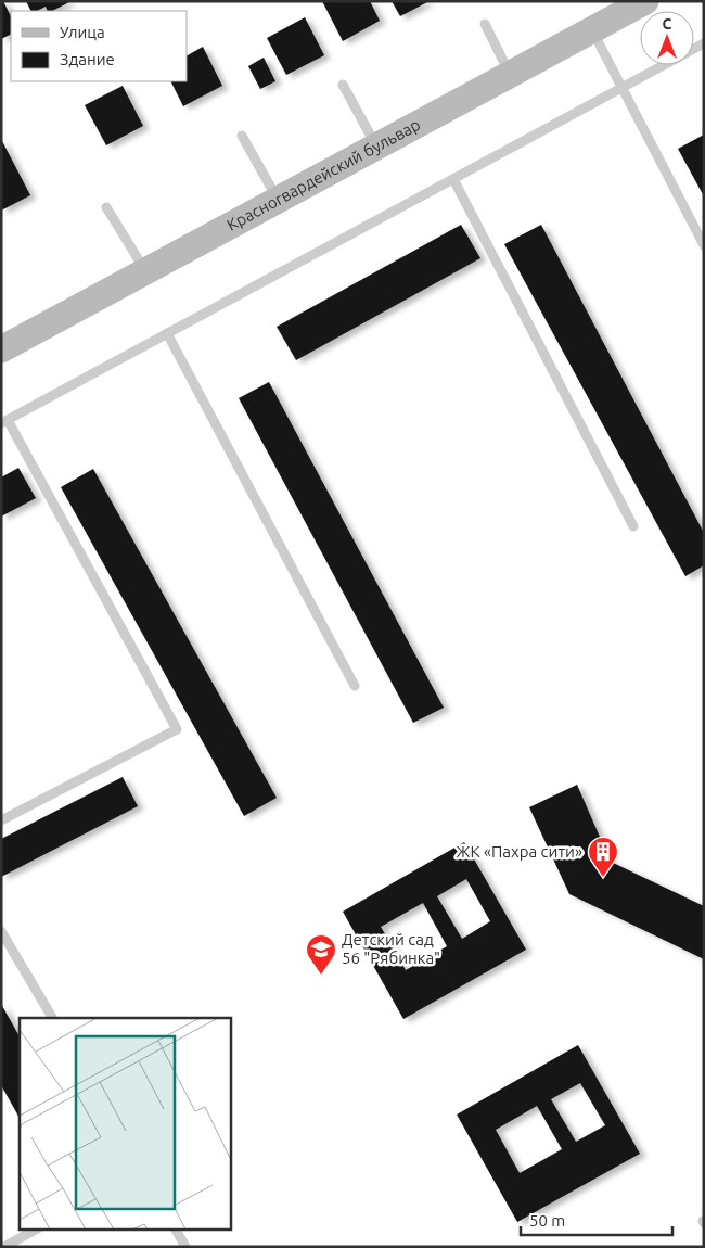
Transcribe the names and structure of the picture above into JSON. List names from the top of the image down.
{
  "streets": {
    "street": ["Красногвардейский бульвар"]
  },
  "places": {
    "building": ["ЖК «Пахра сити»"],
    "school or university": ["Детский сад 56 \"Рябинка\""]
  },
  "legend": ["Улица", "Здание"],
  "scale_bar": "50 m",
  "north": "top"
}
